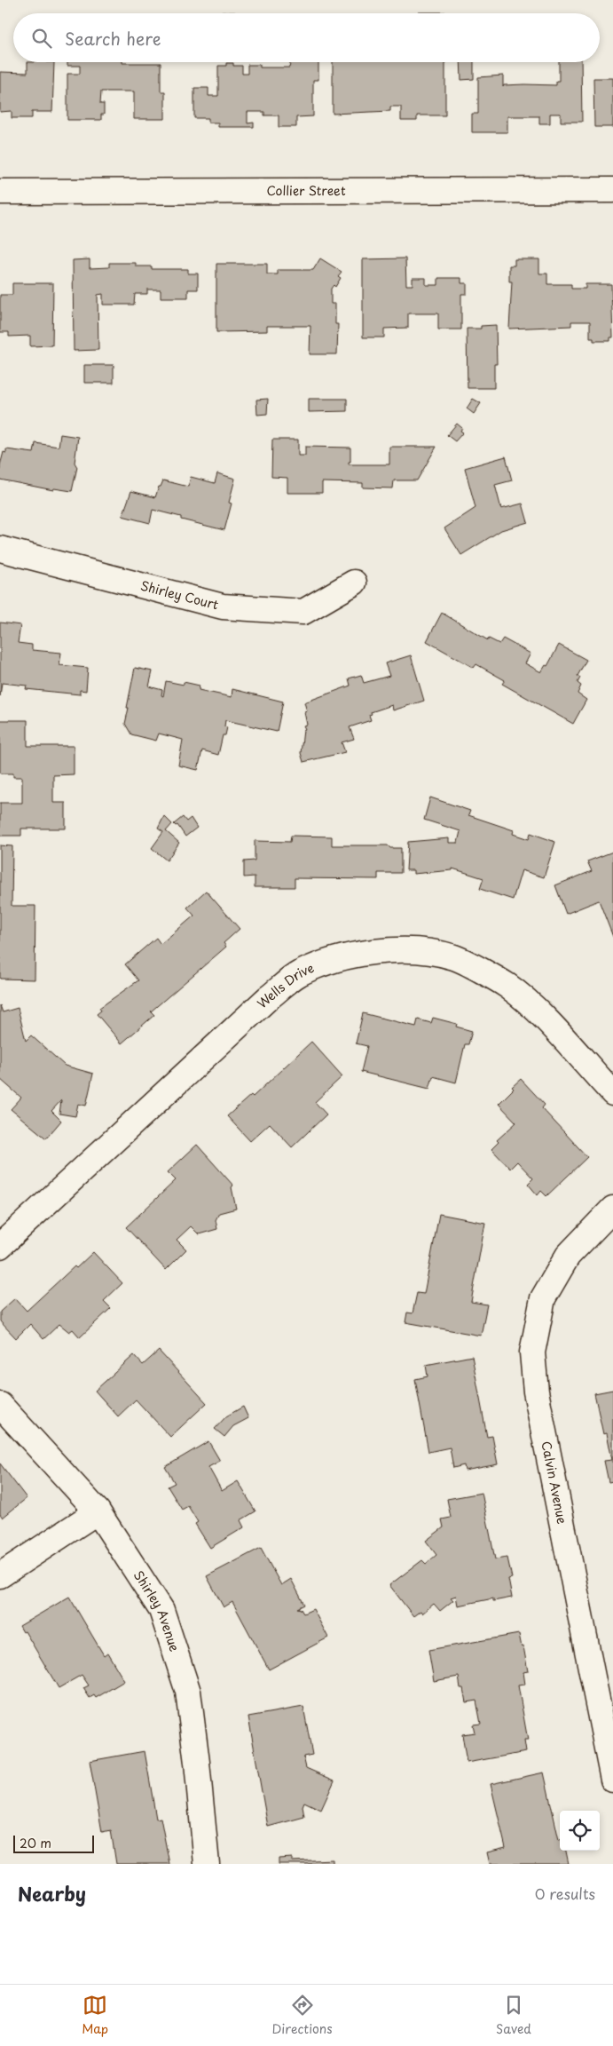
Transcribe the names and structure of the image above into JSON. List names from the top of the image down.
{
  "streets": {
    "street": [
      "Collier Street",
      "Shirley Court",
      "Wells Drive",
      "Calvin Avenue",
      "Shirley Avenue"
    ]
  },
  "scale_bar": "20 m",
  "page": {
    "search": "Search here",
    "scale": "20 m",
    "heading": ["Nearby", "0 results"],
    "nav": ["Map", "Directions", "Saved"]
  }
}
